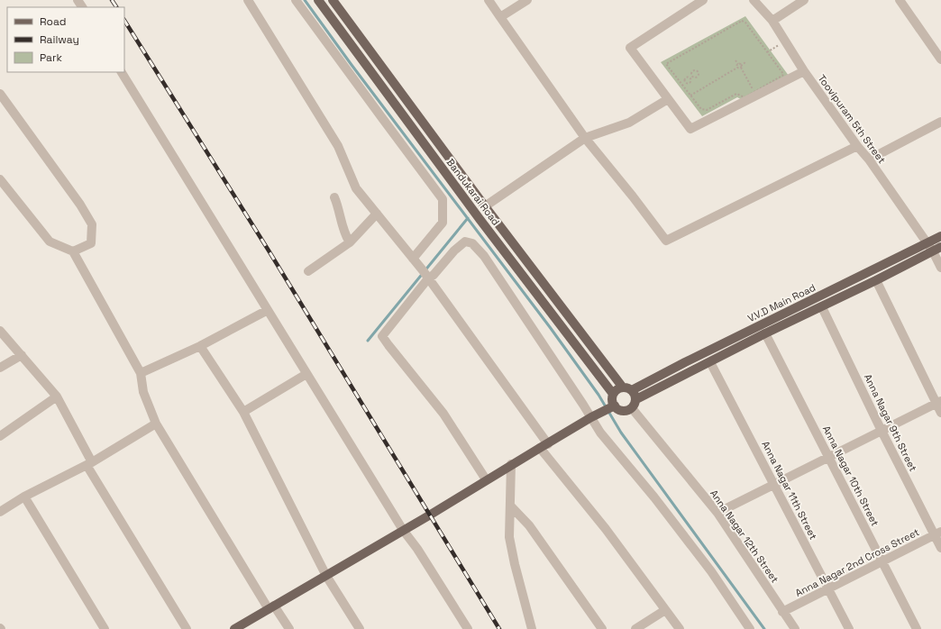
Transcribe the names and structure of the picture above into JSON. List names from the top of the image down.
{
  "streets": {
    "main road": ["Bandukarai Road", "V.V.D Main Road"],
    "street": [
      "Toovipuram 5th Street",
      "Anna Nagar 9th Street",
      "Anna Nagar 10th Street",
      "Anna Nagar 11th Street",
      "Anna Nagar 12th Street",
      "Anna Nagar 2nd Cross Street"
    ]
  },
  "crossings": [
    ["Toovipuram 5th Street", "V.V.D Main Road"],
    ["Bandukarai Road", "V.V.D Main Road"],
    ["Bandukarai Road", "Anna Nagar 12th Street"],
    ["V.V.D Main Road", "Anna Nagar 9th Street"],
    ["V.V.D Main Road", "Anna Nagar 10th Street"],
    ["V.V.D Main Road", "Anna Nagar 11th Street"],
    ["V.V.D Main Road", "Anna Nagar 12th Street"],
    ["Anna Nagar 9th Street", "Anna Nagar 2nd Cross Street"],
    ["Anna Nagar 10th Street", "Anna Nagar 2nd Cross Street"],
    ["Anna Nagar 11th Street", "Anna Nagar 2nd Cross Street"],
    ["Anna Nagar 12th Street", "Anna Nagar 2nd Cross Street"]
  ],
  "legend": ["Road", "Railway", "Park"]
}
